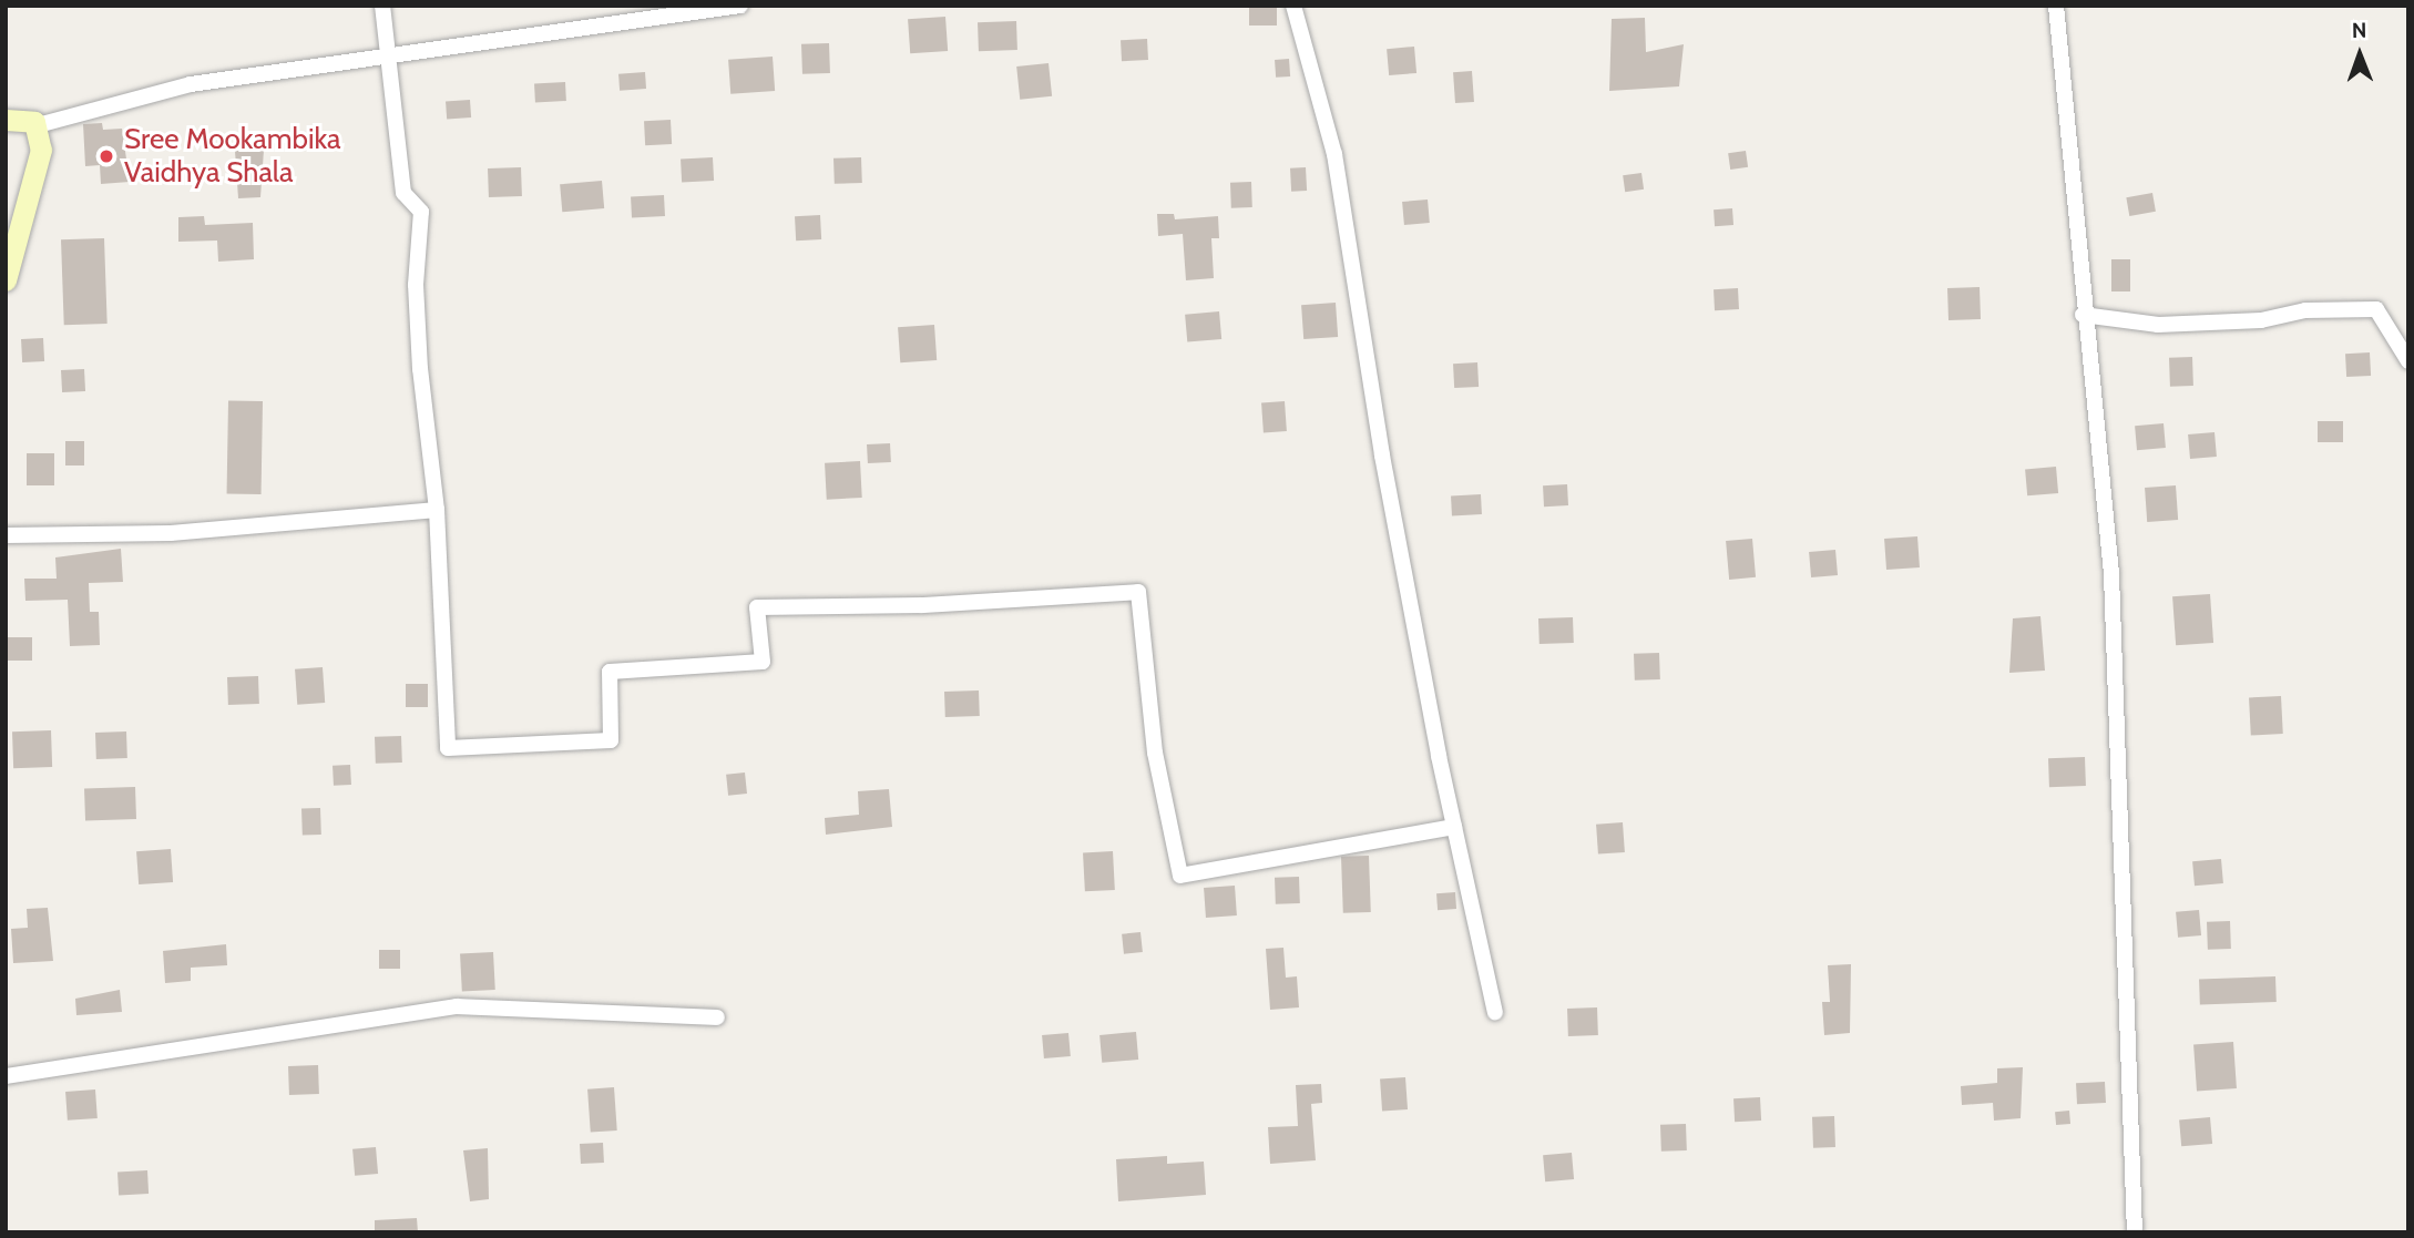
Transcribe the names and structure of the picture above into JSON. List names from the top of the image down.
{
  "places": ["Sree Mookambika Vaidhya Shala"],
  "north": "top"
}
